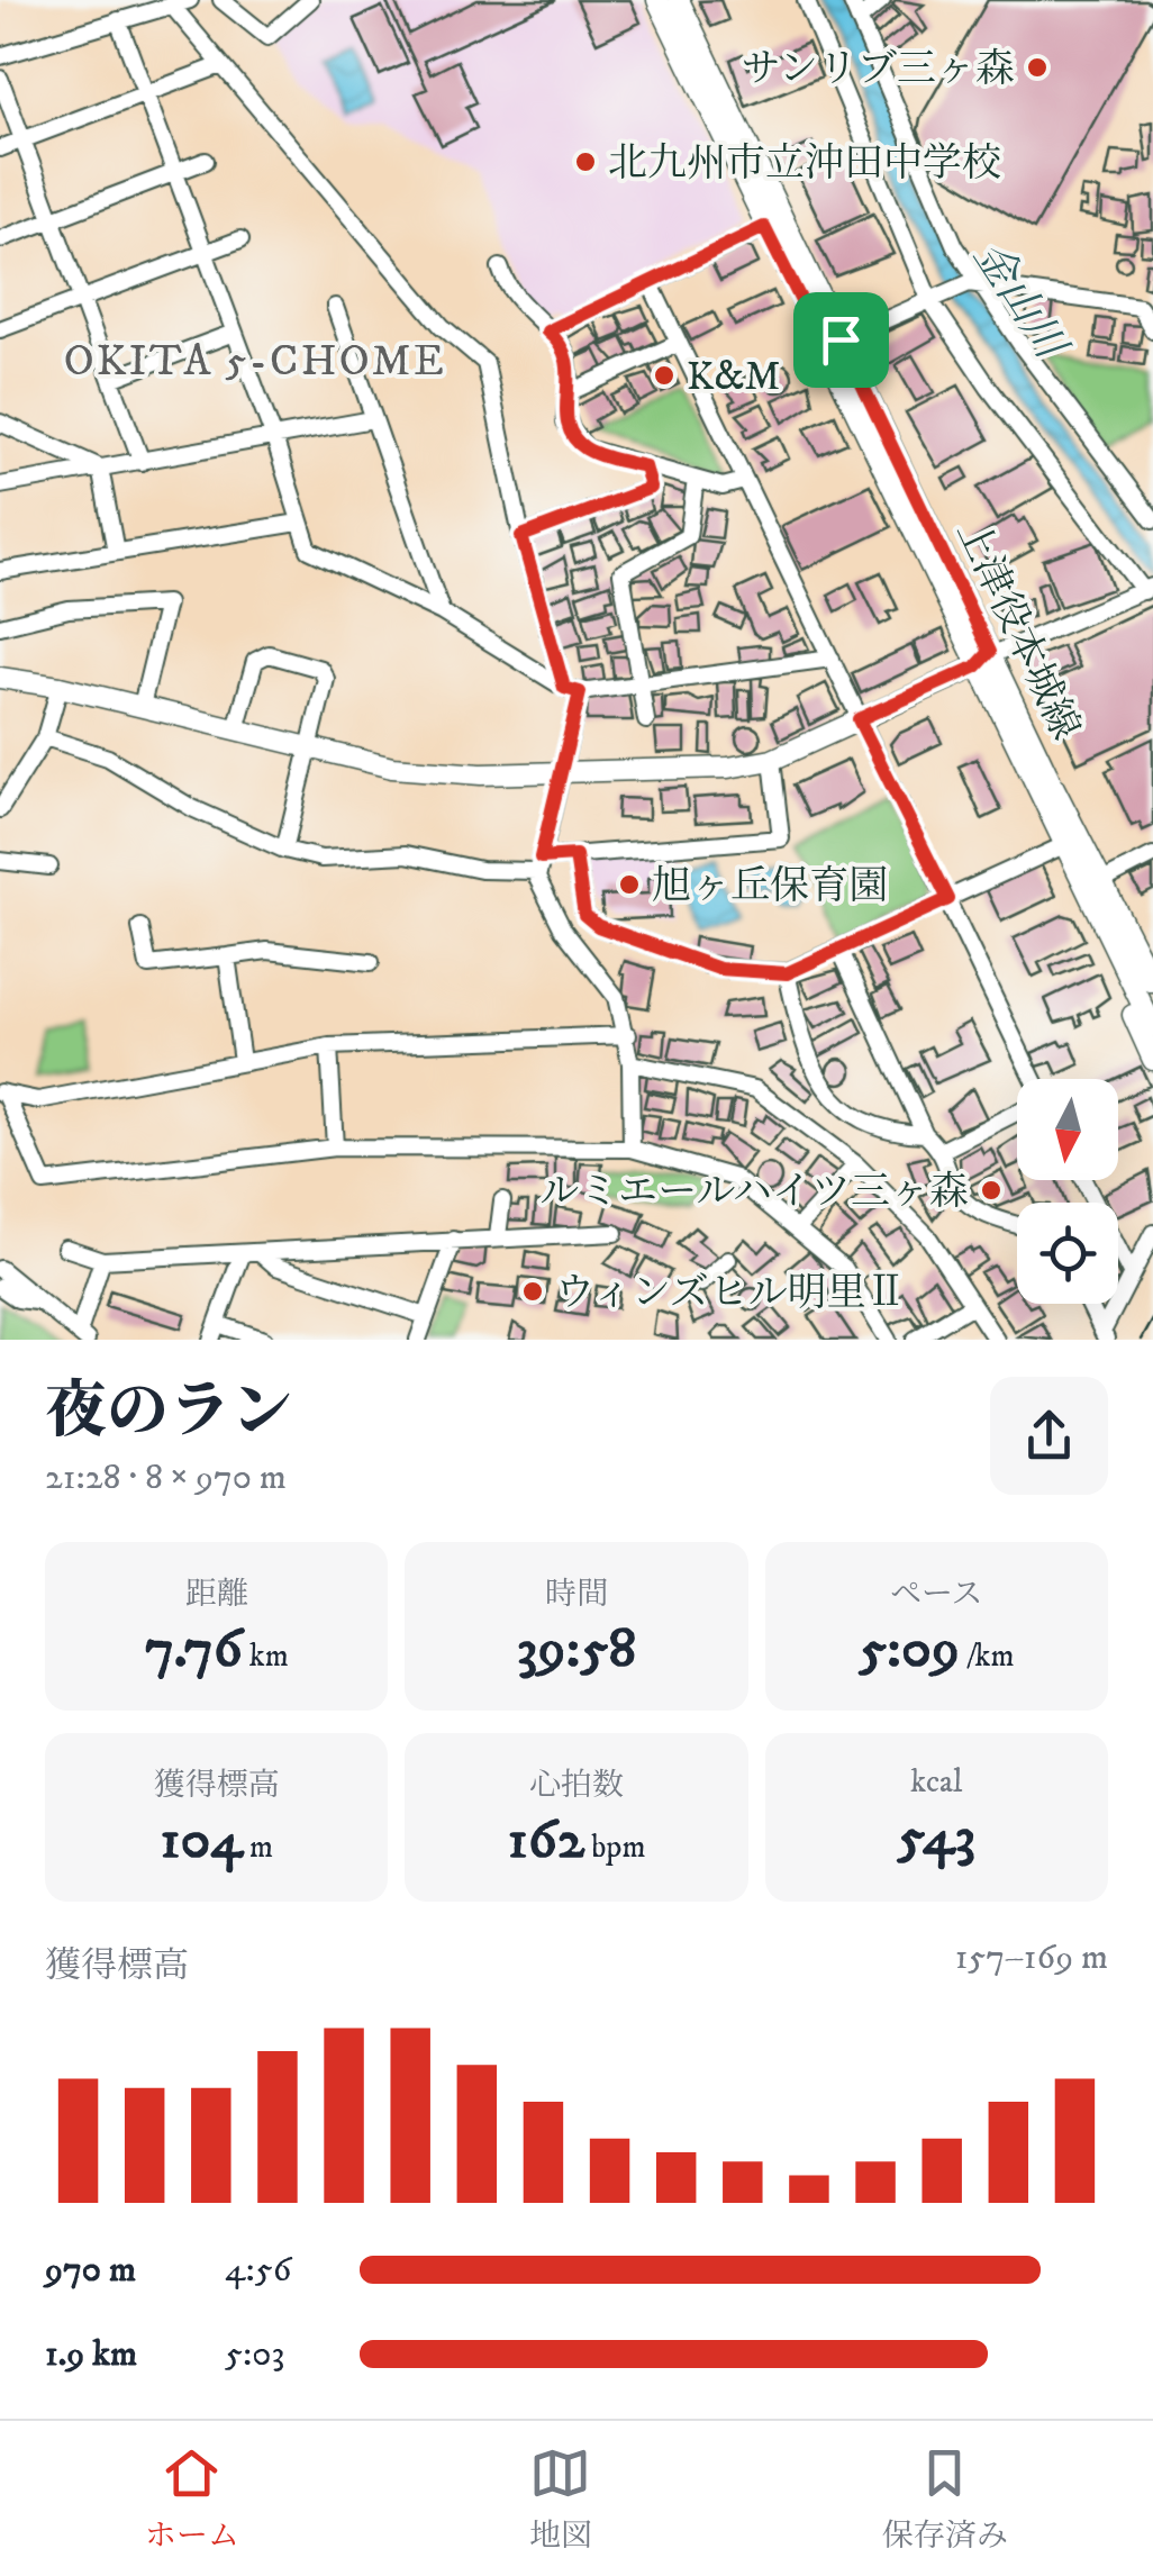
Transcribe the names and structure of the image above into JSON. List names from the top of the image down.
{
  "streets": {
    "street": ["上津役本城線"]
  },
  "districts": ["OKITA 5-CHOME"],
  "water": ["金山川"],
  "places": [
    "サンリブ三ヶ森",
    "北九州市立沖田中学校",
    "K&M",
    "旭ヶ丘保育園",
    "ルミエールハイツ三ヶ森",
    "ウィンズヒル明里Ⅱ"
  ],
  "north": "bottom",
  "page": {
    "heading": ["夜のラン", "21:28 · 8 × 970 m"],
    "stats": [
      ["距離", "7.76 km"],
      ["時間", "39:58"],
      ["ペース", "5:09 /km"],
      ["獲得標高", "104 m"],
      ["心拍数", "162 bpm"],
      ["kcal", "543"]
    ],
    "chart": ["獲得標高", "157–169 m"],
    "list": [
      {
        "name": "970 m",
        "note": "4:56"
      },
      {
        "name": "1.9 km",
        "note": "5:03"
      }
    ],
    "tabs": ["ホーム", "地図", "保存済み"]
  }
}
